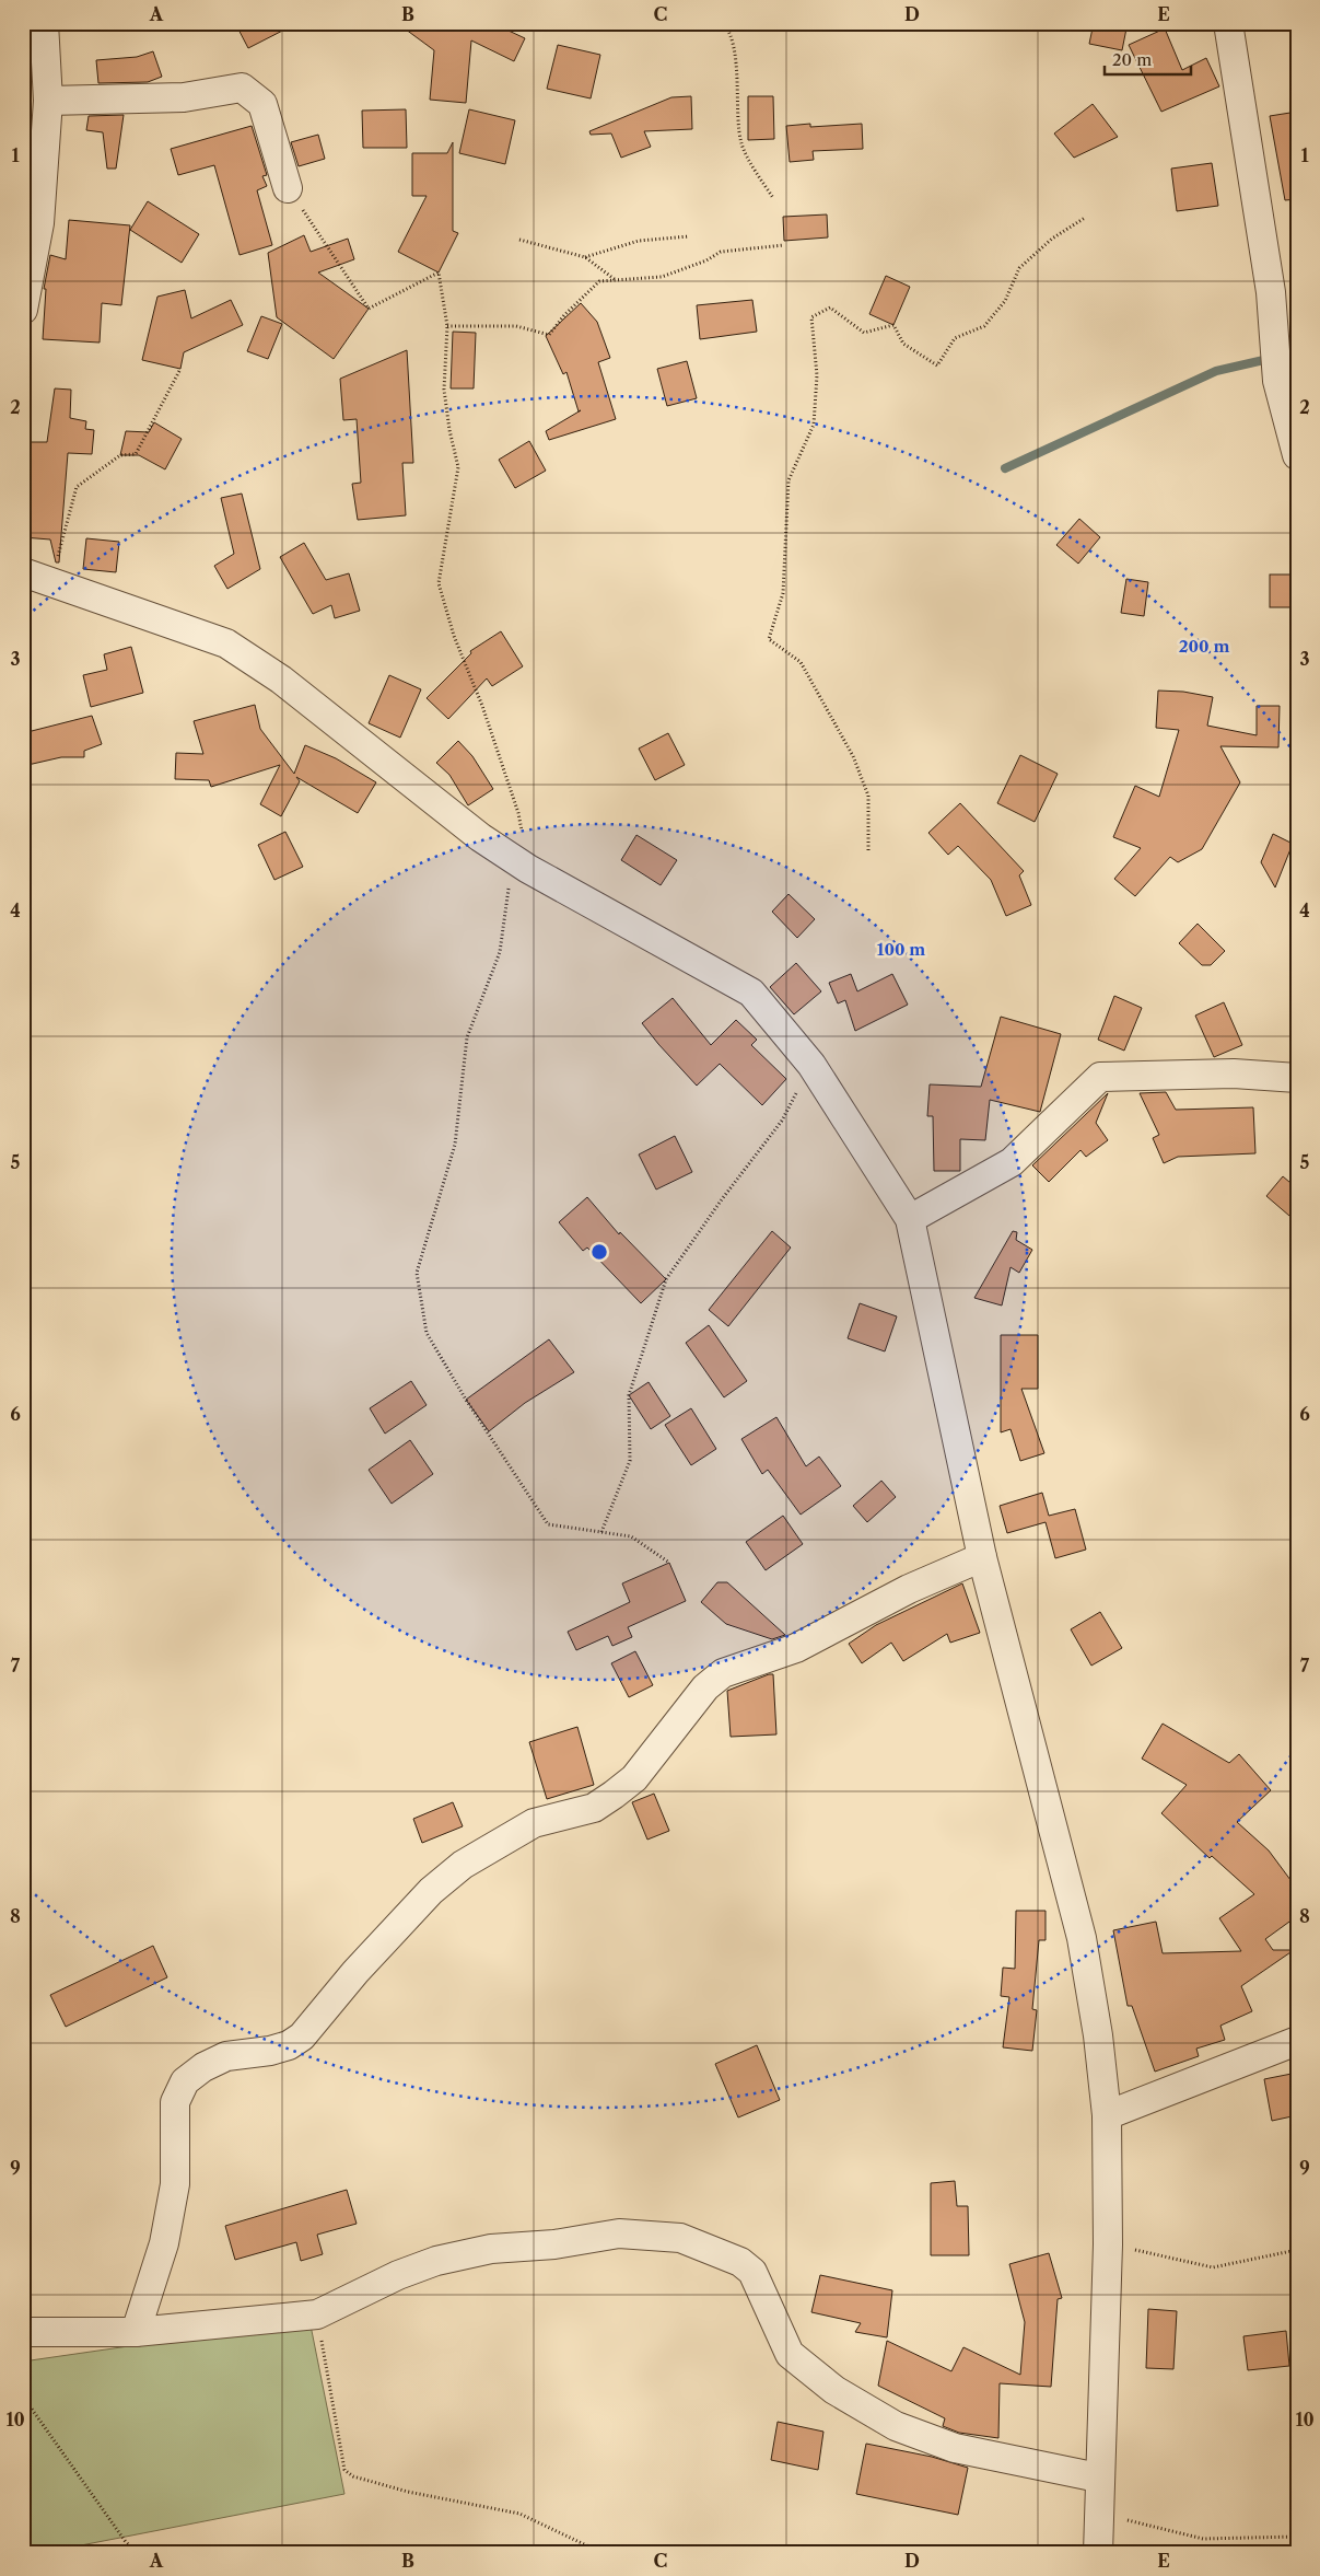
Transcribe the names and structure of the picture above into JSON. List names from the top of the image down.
{
  "scale_bar": "20 m",
  "grid": {
    "columns": [
      "A",
      "B",
      "C",
      "D",
      "E"
    ],
    "rows": [
      "1",
      "2",
      "3",
      "4",
      "5",
      "6",
      "7",
      "8",
      "9",
      "10"
    ]
  },
  "rings": ["200 m", "100 m"]
}
